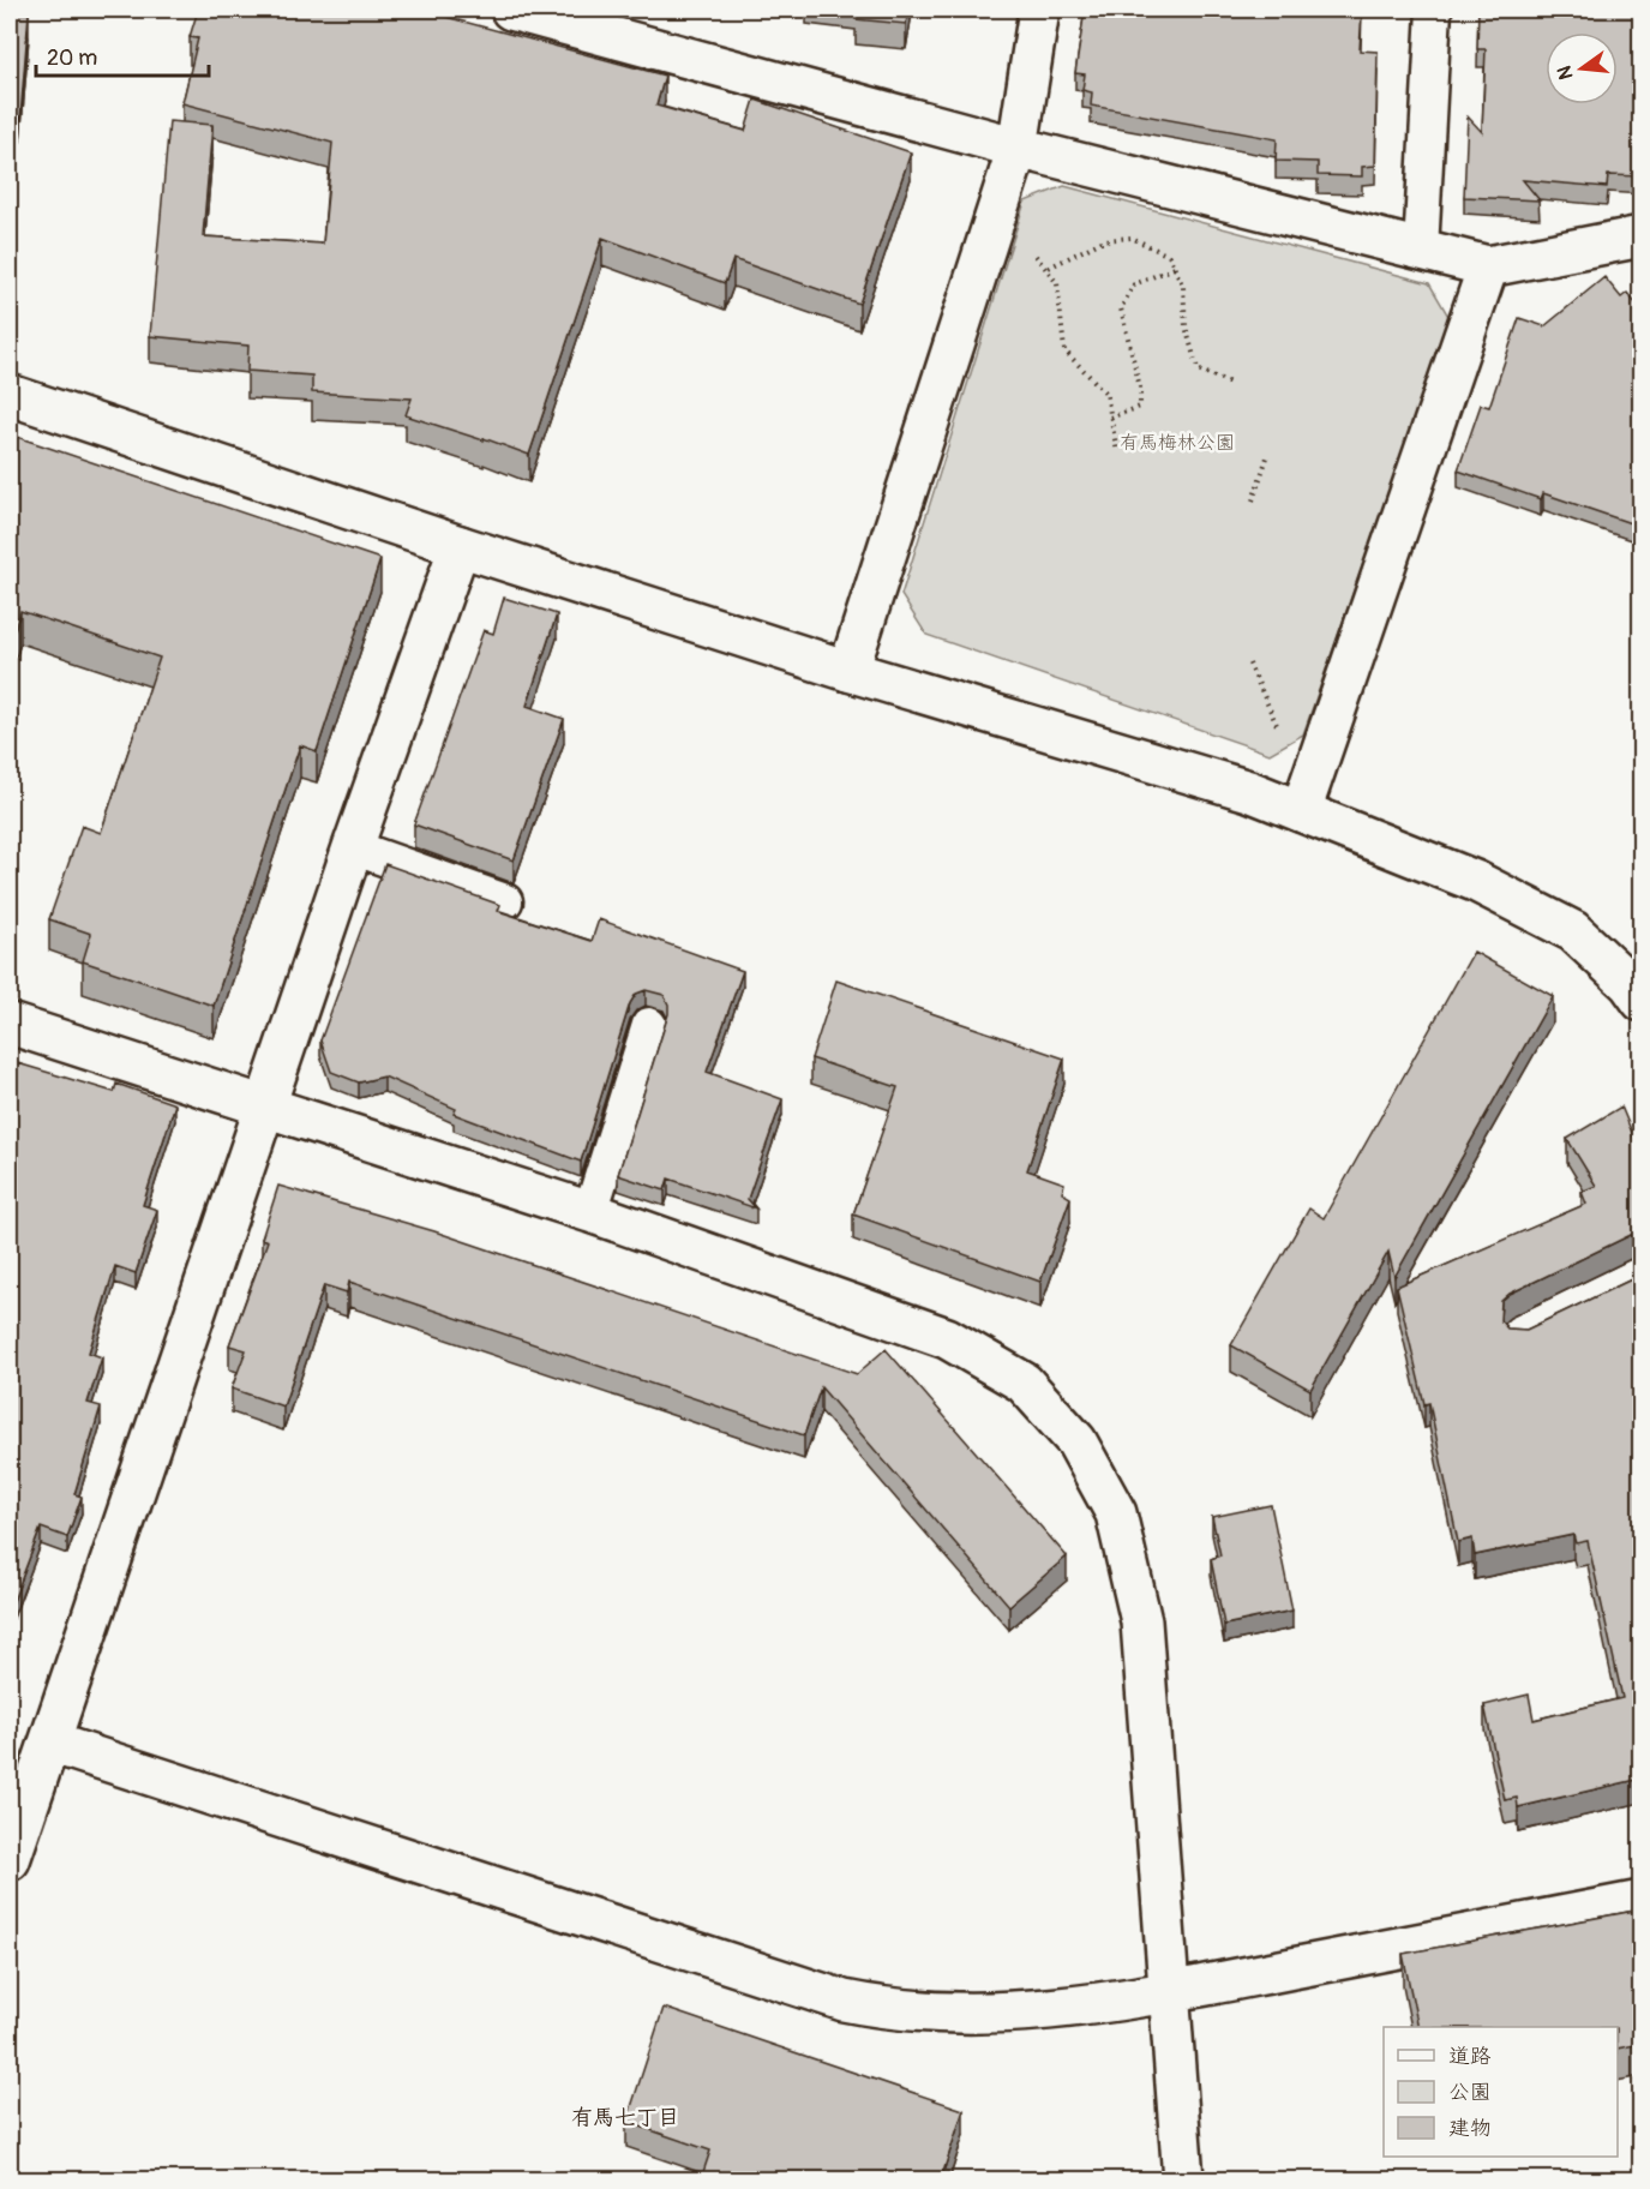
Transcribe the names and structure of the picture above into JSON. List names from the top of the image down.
{
  "districts": ["有馬七丁目"],
  "parks": ["有馬梅林公園"],
  "legend": ["道路", "公園", "建物"],
  "scale_bar": "20 m",
  "north": "left"
}
